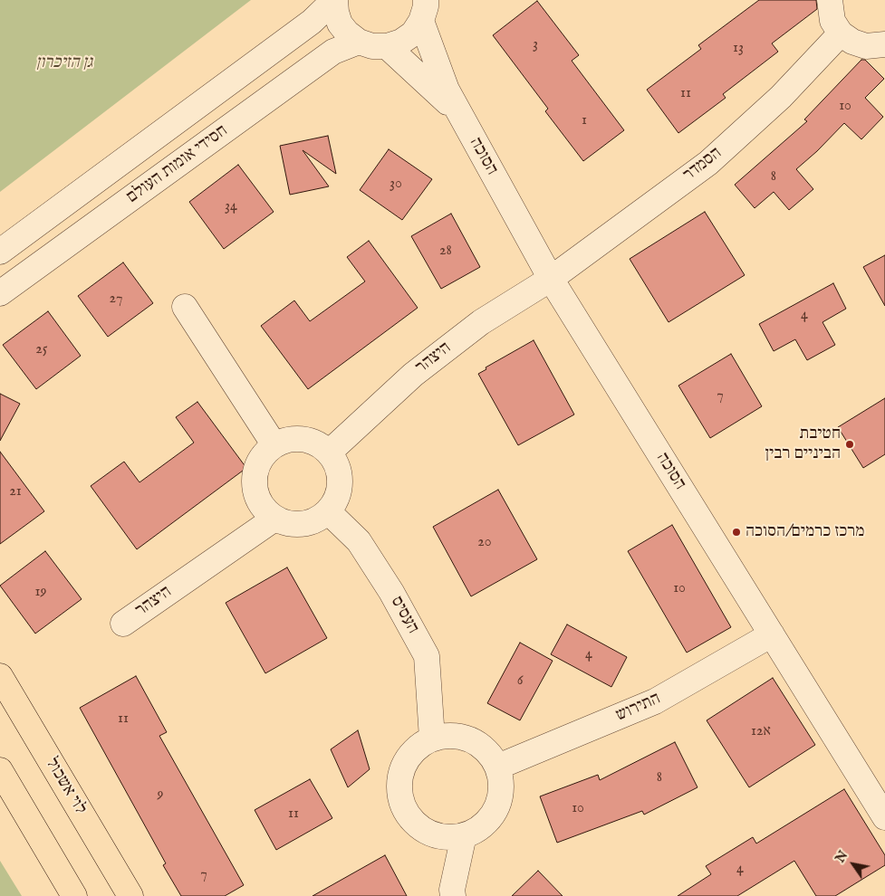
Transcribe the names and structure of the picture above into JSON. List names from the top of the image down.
{
  "streets": {
    "main road": ["לוי אשכול"],
    "street": [
      "הסוכה",
      "חסידי אומות העולם",
      "הסמדר",
      "היצהר",
      "העסיס",
      "התירוש"
    ]
  },
  "crossings": [
    ["הסוכה", "הסמדר"],
    ["הסוכה", "היצהר"],
    ["הסוכה", "התירוש"],
    ["הסמדר", "היצהר"],
    ["היצהר", "העסיס"],
    ["העסיס", "התירוש"]
  ],
  "parks": ["גן הזיכרון"],
  "places": ["חטיבת הביניים רבין", "מרכז כרמים/הסוכה"],
  "house_numbers": [
    "3",
    "13",
    "11",
    "10",
    "1",
    "8",
    "30",
    "34",
    "28",
    "27",
    "4",
    "25",
    "7",
    "21",
    "20",
    "10",
    "19",
    "4",
    "6",
    "11",
    "12א",
    "8",
    "9",
    "10",
    "11",
    "4",
    "7"
  ],
  "north": "top left"
}
